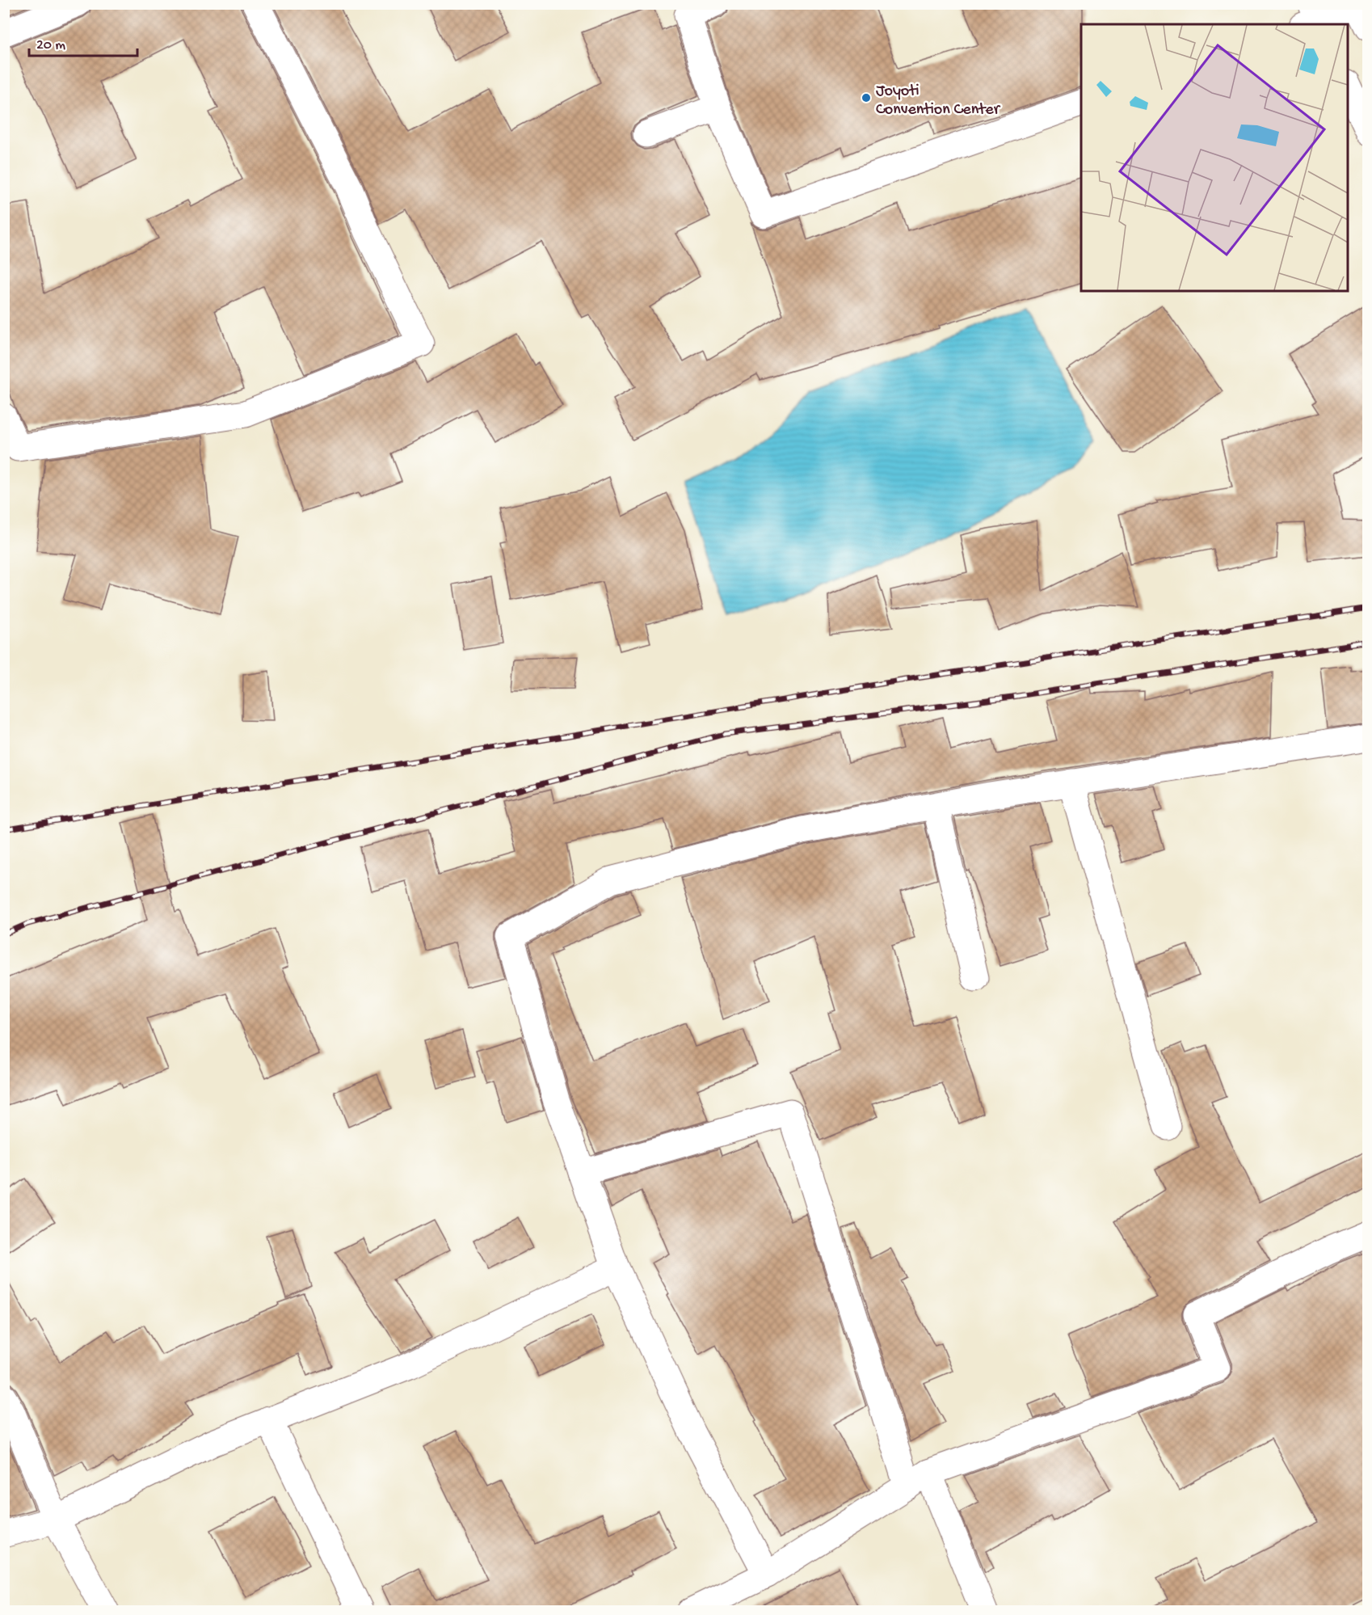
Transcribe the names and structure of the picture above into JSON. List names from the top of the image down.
{
  "places": ["Joyoti Convention Center"],
  "scale_bar": "20 m"
}
